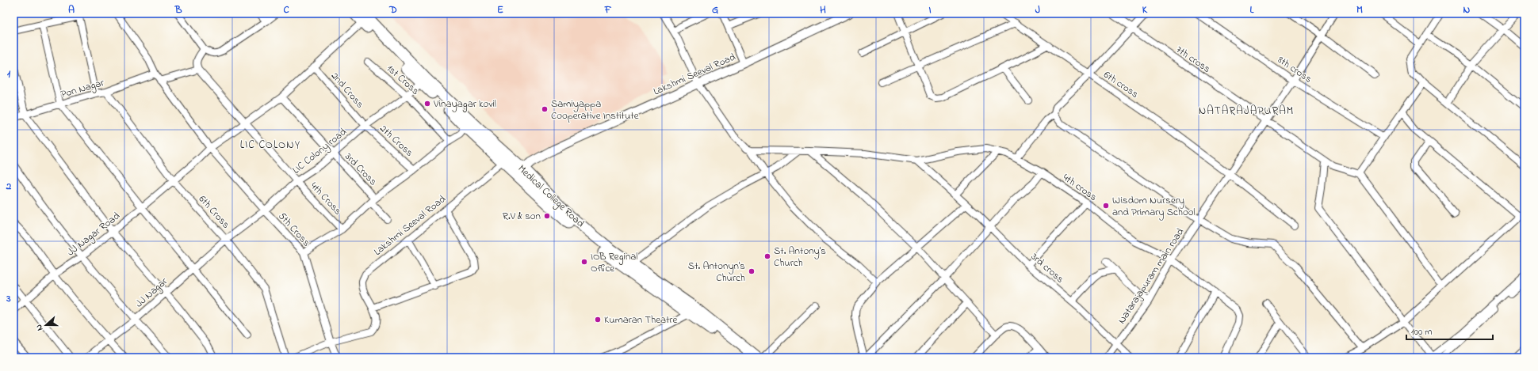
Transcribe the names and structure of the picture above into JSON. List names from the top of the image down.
{
  "streets": {
    "main road": ["Medical College Road"],
    "street": [
      "7th cross",
      "8th cross",
      "Lakshmi Seeval Road",
      "1st Cross",
      "6th cross",
      "Pon Nagar",
      "2nd Cross",
      "2th Cross",
      "LIC Colony road",
      "3rd Cross",
      "4th cross",
      "4th Cross",
      "6th Cross",
      "5th Cross",
      "JJ Nagar Road",
      "3rd cross",
      "Natarajapuram main road",
      "JJ Nagar"
    ]
  },
  "crossings": [
    ["7th cross", "Natarajapuram main road"],
    ["8th cross", "Natarajapuram main road"],
    ["Lakshmi Seeval Road", "Medical College Road"],
    ["Lakshmi Seeval Road", "5th Cross"],
    ["1st Cross", "LIC Colony road"],
    ["6th cross", "Natarajapuram main road"],
    ["Pon Nagar", "6th Cross"],
    ["Pon Nagar", "5th Cross"],
    ["2nd Cross", "2th Cross"],
    ["2nd Cross", "LIC Colony road"],
    ["2nd Cross", "JJ Nagar Road"],
    ["2th Cross", "LIC Colony road"],
    ["LIC Colony road", "3rd Cross"],
    ["LIC Colony road", "Medical College Road"],
    ["LIC Colony road", "4th Cross"],
    ["LIC Colony road", "6th Cross"],
    ["LIC Colony road", "5th Cross"],
    ["LIC Colony road", "JJ Nagar"],
    ["3rd Cross", "JJ Nagar Road"],
    ["4th cross", "3rd cross"],
    ["4th cross", "Natarajapuram main road"],
    ["Medical College Road", "JJ Nagar Road"],
    ["4th Cross", "JJ Nagar Road"],
    ["6th Cross", "JJ Nagar Road"],
    ["6th Cross", "JJ Nagar"],
    ["5th Cross", "JJ Nagar Road"],
    ["3rd cross", "Natarajapuram main road"]
  ],
  "districts": ["NATARAJAPURAM", "LIC COLONY"],
  "places": [
    "Vinayagar kovil",
    "Samiyappa Cooperative Institute",
    "Wisdom Nursery and Primary School",
    "R.V & son",
    "St. Antony's Church",
    "IOB Reginal Office",
    "St. Antonyn's Church",
    "Kumaran Theatre"
  ],
  "scale_bar": "100 m",
  "north": "left",
  "grid": {
    "columns": [
      "A",
      "B",
      "C",
      "D",
      "E",
      "F",
      "G",
      "H",
      "I",
      "J",
      "K",
      "L",
      "M",
      "N"
    ],
    "rows": ["1", "2", "3"]
  }
}
